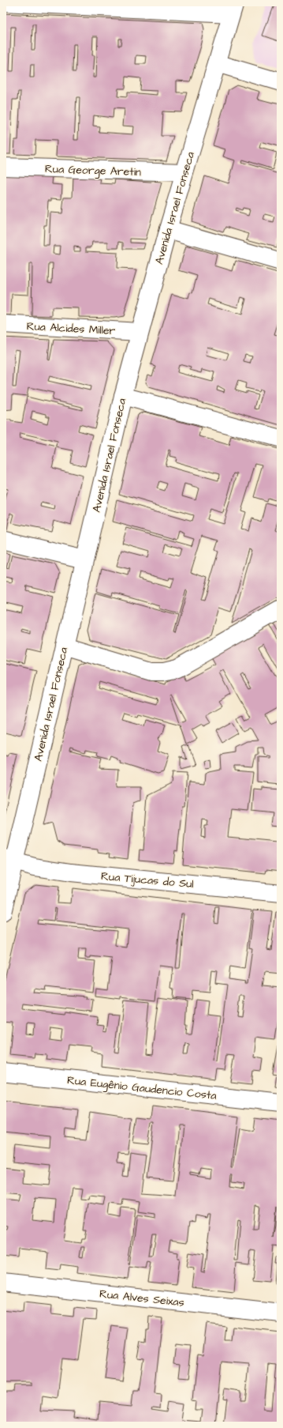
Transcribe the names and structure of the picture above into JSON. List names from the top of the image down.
{
  "streets": {
    "street": [
      "Rua George Aretin",
      "Avenida Israel Fonseca",
      "Rua Alcides Miller",
      "Rua Tijucas do Sul",
      "Rua Eugênio Gaudencio Costa",
      "Rua Alves Seixas"
    ]
  },
  "crossings": [
    ["Rua George Aretin", "Avenida Israel Fonseca"],
    ["Avenida Israel Fonseca", "Rua Alcides Miller"],
    ["Avenida Israel Fonseca", "Rua Tijucas do Sul"]
  ]
}
